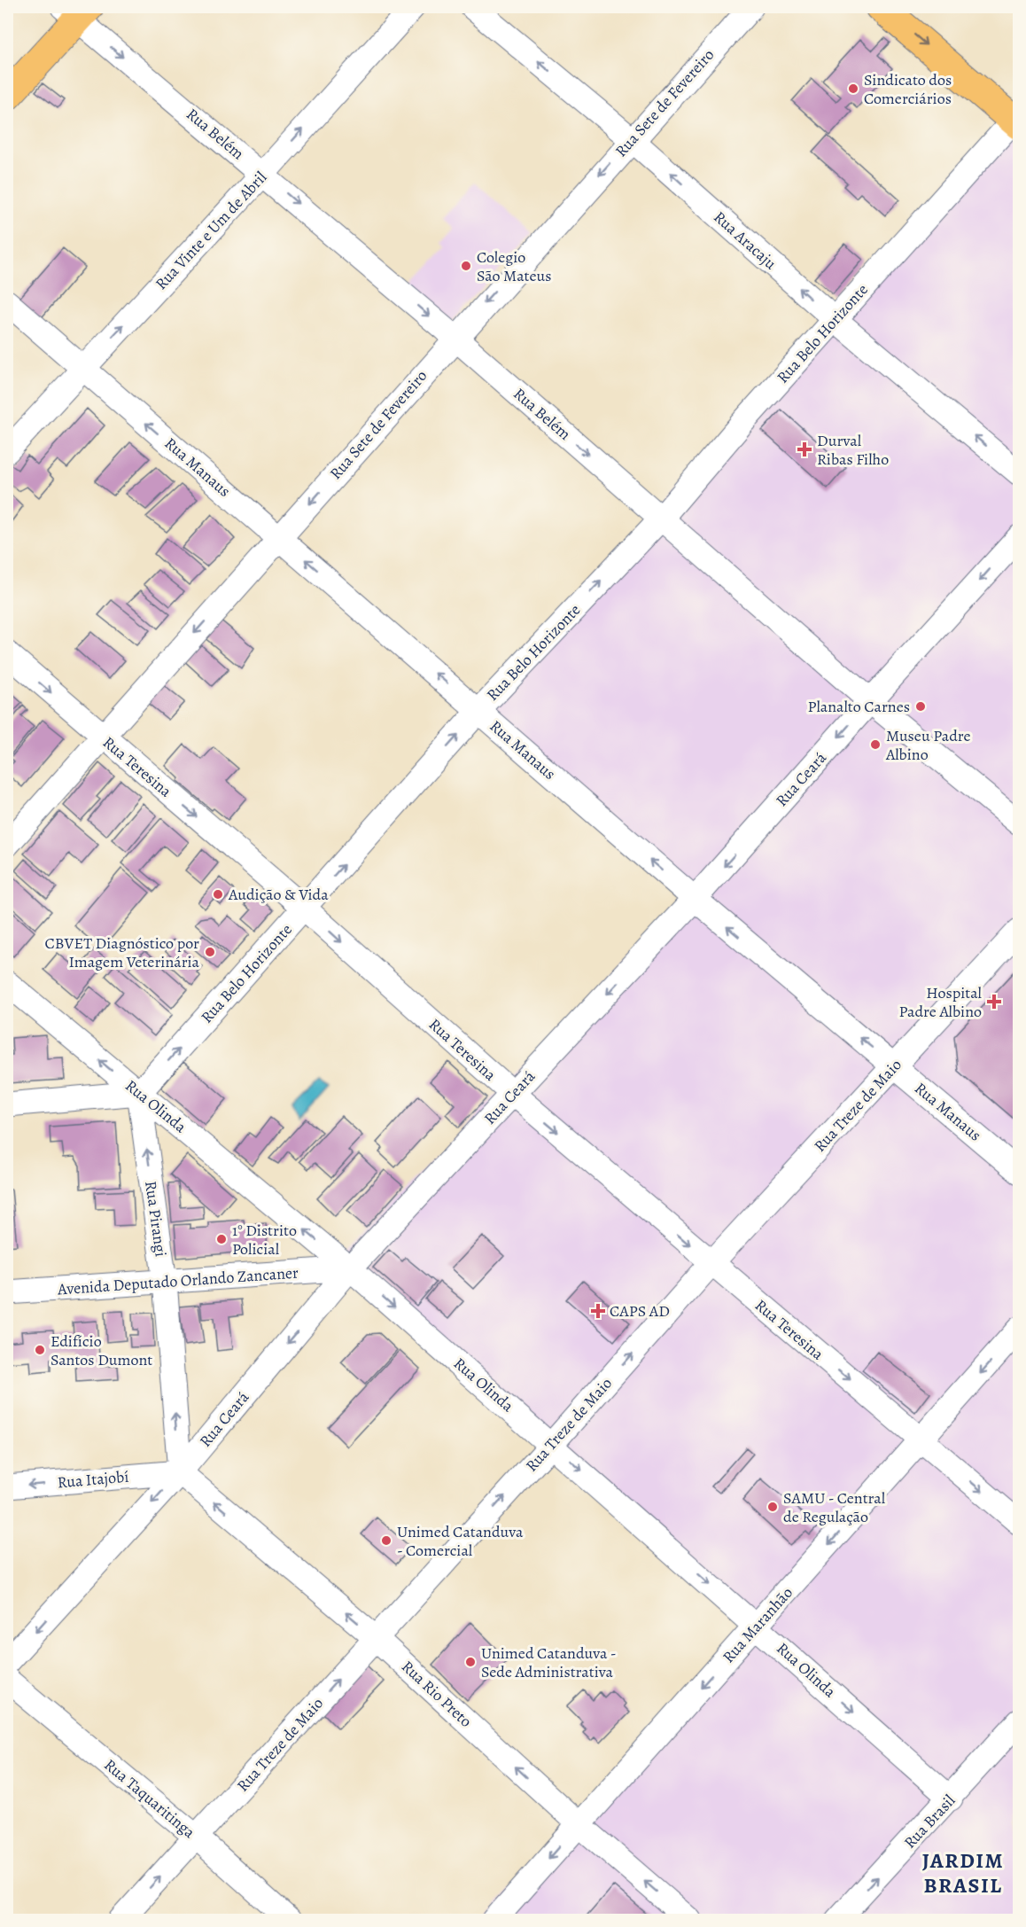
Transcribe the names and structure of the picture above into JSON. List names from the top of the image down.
{
  "streets": {
    "street": [
      "Rua Sete de Fevereiro",
      "Rua Belém",
      "Rua Vinte e Um de Abril",
      "Rua Aracaju",
      "Rua Belo Horizonte",
      "Rua Manaus",
      "Rua Teresina",
      "Rua Ceará",
      "Rua Treze de Maio",
      "Rua Olinda",
      "Rua Pirangi",
      "Avenida Deputado Orlando Zancaner",
      "Rua Itajobí",
      "Rua Maranhão",
      "Rua Rio Preto",
      "Rua Taquaritinga",
      "Rua Brasil"
    ]
  },
  "crossings": [
    ["Rua Sete de Fevereiro", "Rua Belém"],
    ["Rua Sete de Fevereiro", "Rua Aracaju"],
    ["Rua Sete de Fevereiro", "Rua Manaus"],
    ["Rua Sete de Fevereiro", "Rua Teresina"],
    ["Rua Belém", "Rua Vinte e Um de Abril"],
    ["Rua Belém", "Rua Belo Horizonte"],
    ["Rua Belém", "Rua Ceará"],
    ["Rua Vinte e Um de Abril", "Rua Manaus"],
    ["Rua Aracaju", "Rua Belo Horizonte"],
    ["Rua Belo Horizonte", "Rua Manaus"],
    ["Rua Belo Horizonte", "Rua Teresina"],
    ["Rua Belo Horizonte", "Rua Olinda"],
    ["Rua Belo Horizonte", "Rua Pirangi"],
    ["Rua Manaus", "Rua Ceará"],
    ["Rua Manaus", "Rua Treze de Maio"],
    ["Rua Teresina", "Rua Ceará"],
    ["Rua Teresina", "Rua Treze de Maio"],
    ["Rua Teresina", "Rua Maranhão"],
    ["Rua Ceará", "Rua Olinda"],
    ["Rua Ceará", "Rua Pirangi"],
    ["Rua Ceará", "Avenida Deputado Orlando Zancaner"],
    ["Rua Ceará", "Rua Itajobí"],
    ["Rua Ceará", "Rua Rio Preto"],
    ["Rua Treze de Maio", "Rua Olinda"],
    ["Rua Treze de Maio", "Rua Rio Preto"],
    ["Rua Treze de Maio", "Rua Taquaritinga"],
    ["Rua Olinda", "Rua Pirangi"],
    ["Rua Olinda", "Avenida Deputado Orlando Zancaner"],
    ["Rua Olinda", "Rua Maranhão"],
    ["Rua Olinda", "Rua Brasil"],
    ["Rua Pirangi", "Avenida Deputado Orlando Zancaner"],
    ["Rua Pirangi", "Rua Itajobí"],
    ["Rua Pirangi", "Rua Rio Preto"],
    ["Rua Itajobí", "Rua Rio Preto"],
    ["Rua Maranhão", "Rua Rio Preto"]
  ],
  "one_way": [
    "Rua Sete de Fevereiro",
    "Rua Belém",
    "Rua Vinte e Um de Abril",
    "Rua Aracaju",
    "Rua Belo Horizonte",
    "Rua Manaus",
    "Rua Teresina",
    "Rua Ceará",
    "Rua Treze de Maio",
    "Rua Pirangi",
    "Rua Itajobí",
    "Rua Maranhão",
    "Rua Rio Preto",
    "Rua Brasil"
  ],
  "districts": ["JARDIM BRASIL"],
  "places": {
    "other": [
      "Sindicato dos Comerciários",
      "Colegio São Mateus",
      "Planalto Carnes",
      "Museu Padre Albino",
      "Audição & Vida",
      "CBVET Diagnóstico por Imagem Veterinária",
      "1° Distrito Policial",
      "Edifício Santos Dumont",
      "SAMU - Central de Regulação",
      "Unimed Catanduva - Comercial",
      "Unimed Catanduva - Sede Administrativa"
    ],
    "health": ["Durval Ribas Filho", "Hospital Padre Albino", "CAPS AD"]
  }
}
